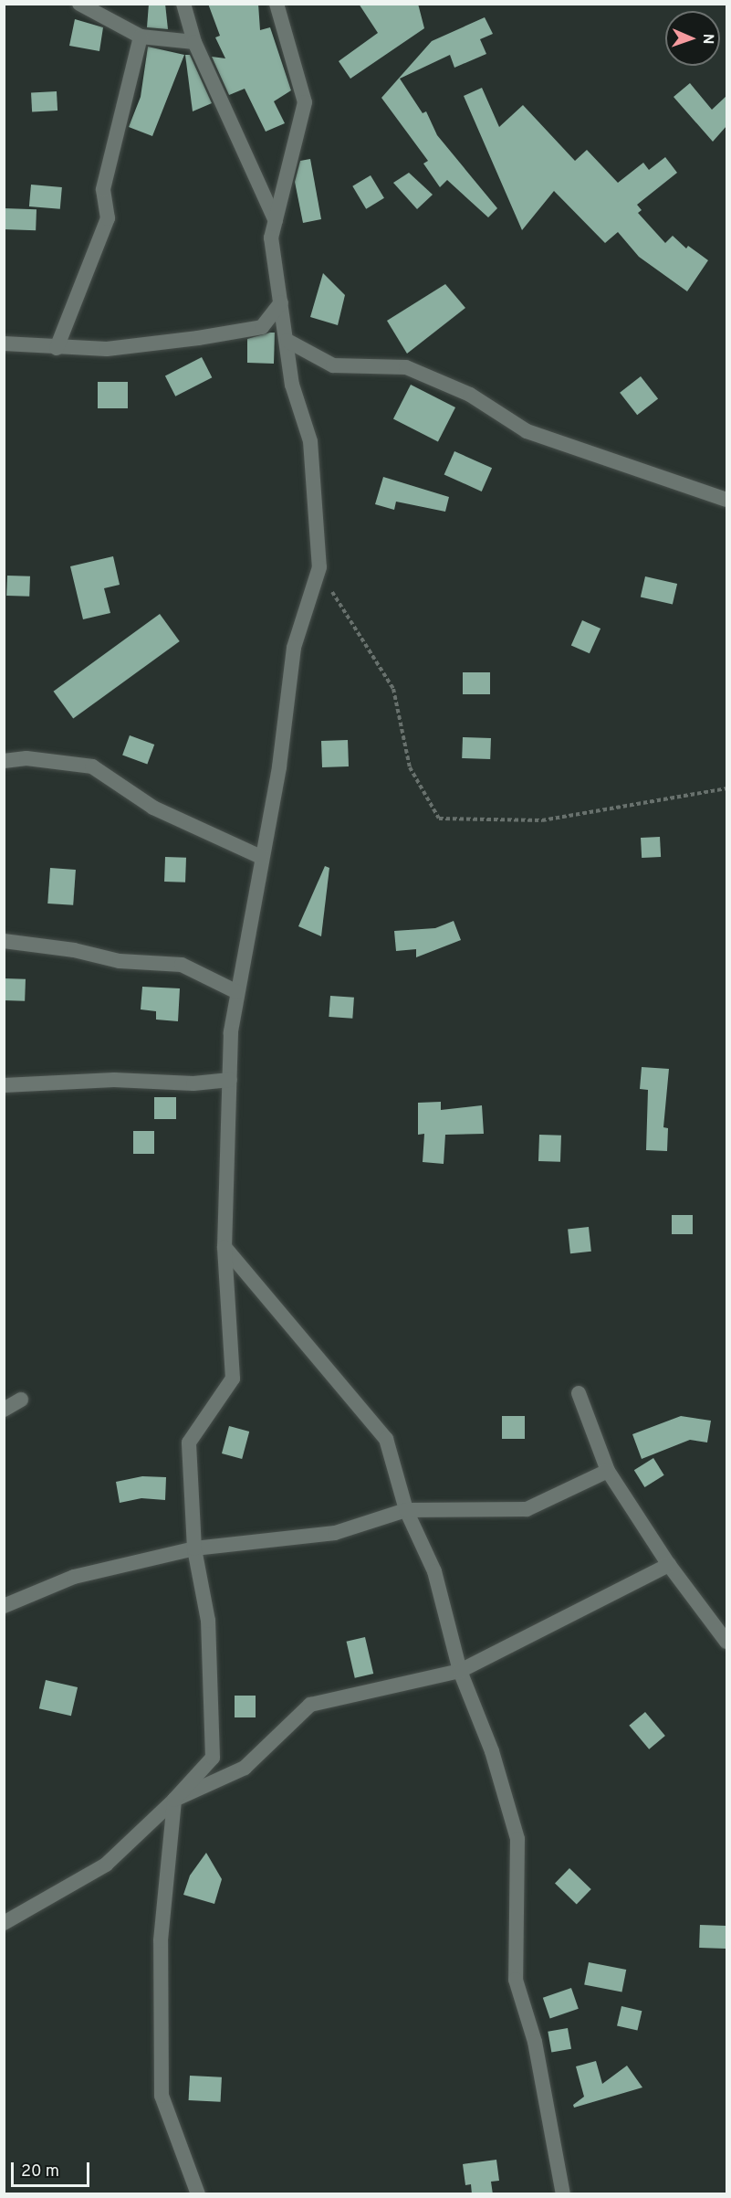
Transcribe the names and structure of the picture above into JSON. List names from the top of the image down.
{
  "scale_bar": "20 m",
  "north": "right"
}
